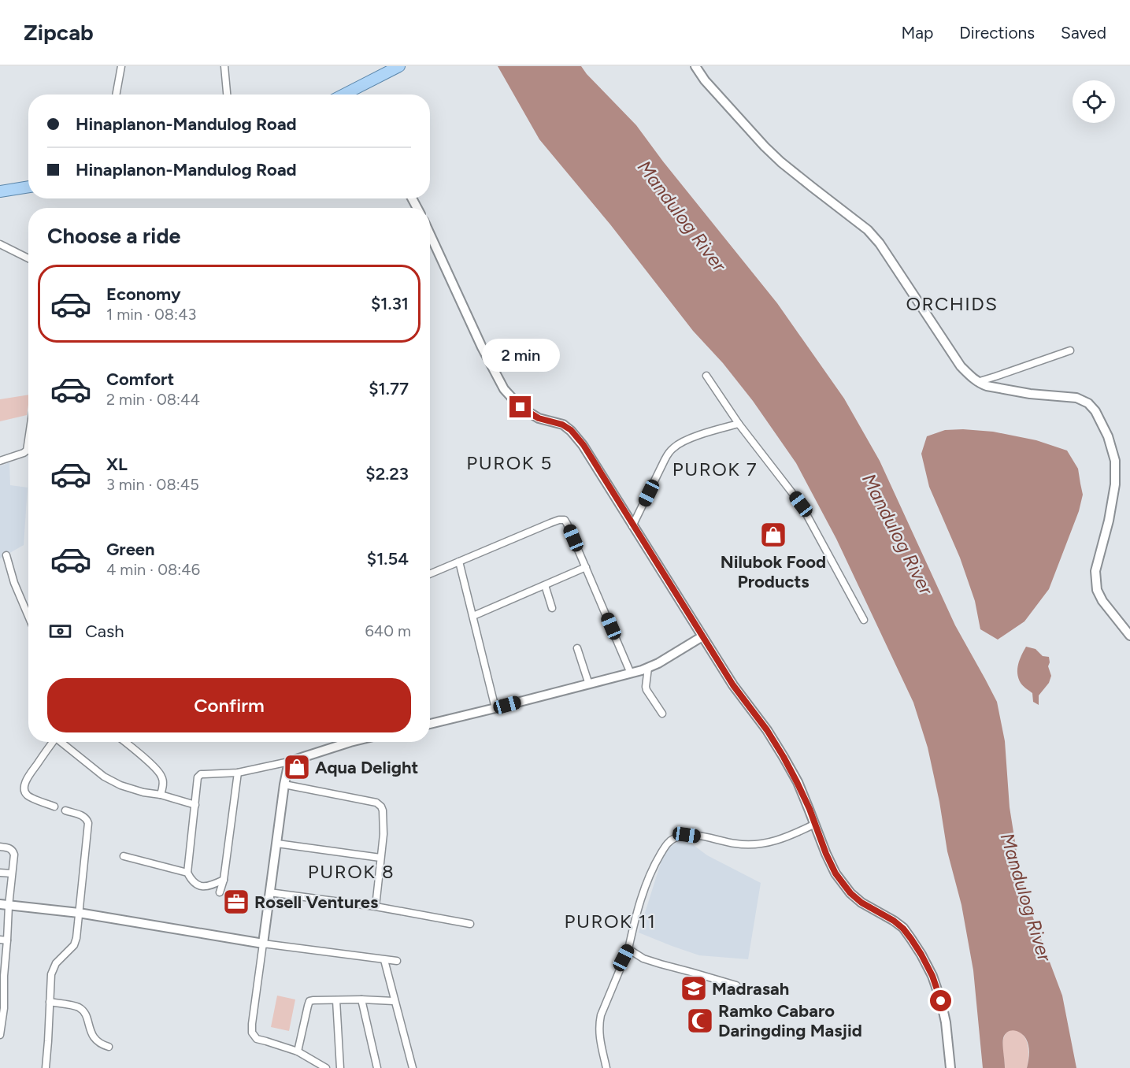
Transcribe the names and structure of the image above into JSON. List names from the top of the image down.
{
  "districts": [
    "ORCHIDS",
    "PUROK 5",
    "PUROK 7",
    "PUROK 8",
    "PUROK 11"
  ],
  "water": ["Mandulog River"],
  "places": {
    "shop": ["Nilubok Food Products", "Aqua Delight"],
    "office": ["Rosell Ventures"],
    "school or university": ["Madrasah"],
    "mosque": ["Ramko Cabaro Daringding Masjid"]
  },
  "page": {
    "header": "Zipcab",
    "nav": ["Map", "Directions", "Saved"],
    "banner": ["Hinaplanon-Mandulog Road", "Hinaplanon-Mandulog Road"],
    "heading": "Choose a ride",
    "list": [
      {
        "name": "Economy",
        "note": "1 min · 08:43",
        "value": "$1.31"
      },
      {
        "name": "Comfort",
        "note": "2 min · 08:44",
        "value": "$1.77"
      },
      {
        "name": "XL",
        "note": "3 min · 08:45",
        "value": "$2.23"
      },
      {
        "name": "Green",
        "note": "4 min · 08:46",
        "value": "$1.54"
      }
    ],
    "bubble": "2 min",
    "pay": ["Cash", "640 m"],
    "buttons": "Confirm"
  }
}
